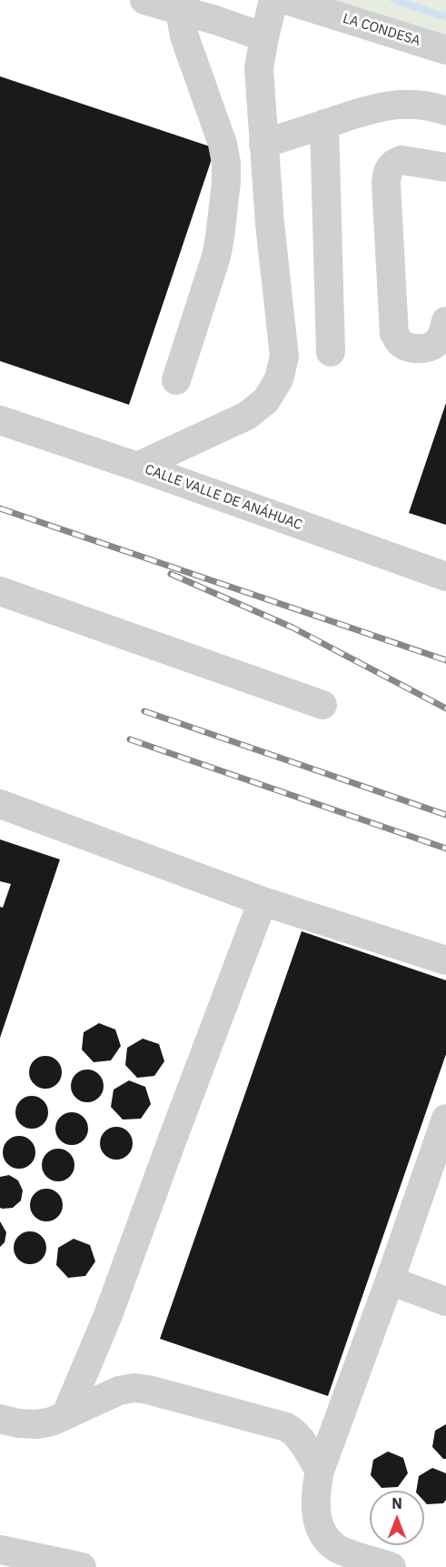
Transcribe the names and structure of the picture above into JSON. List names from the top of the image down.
{
  "streets": {
    "street": ["LA CONDESA", "CALLE VALLE DE ANÁHUAC"]
  },
  "north": "top"
}
